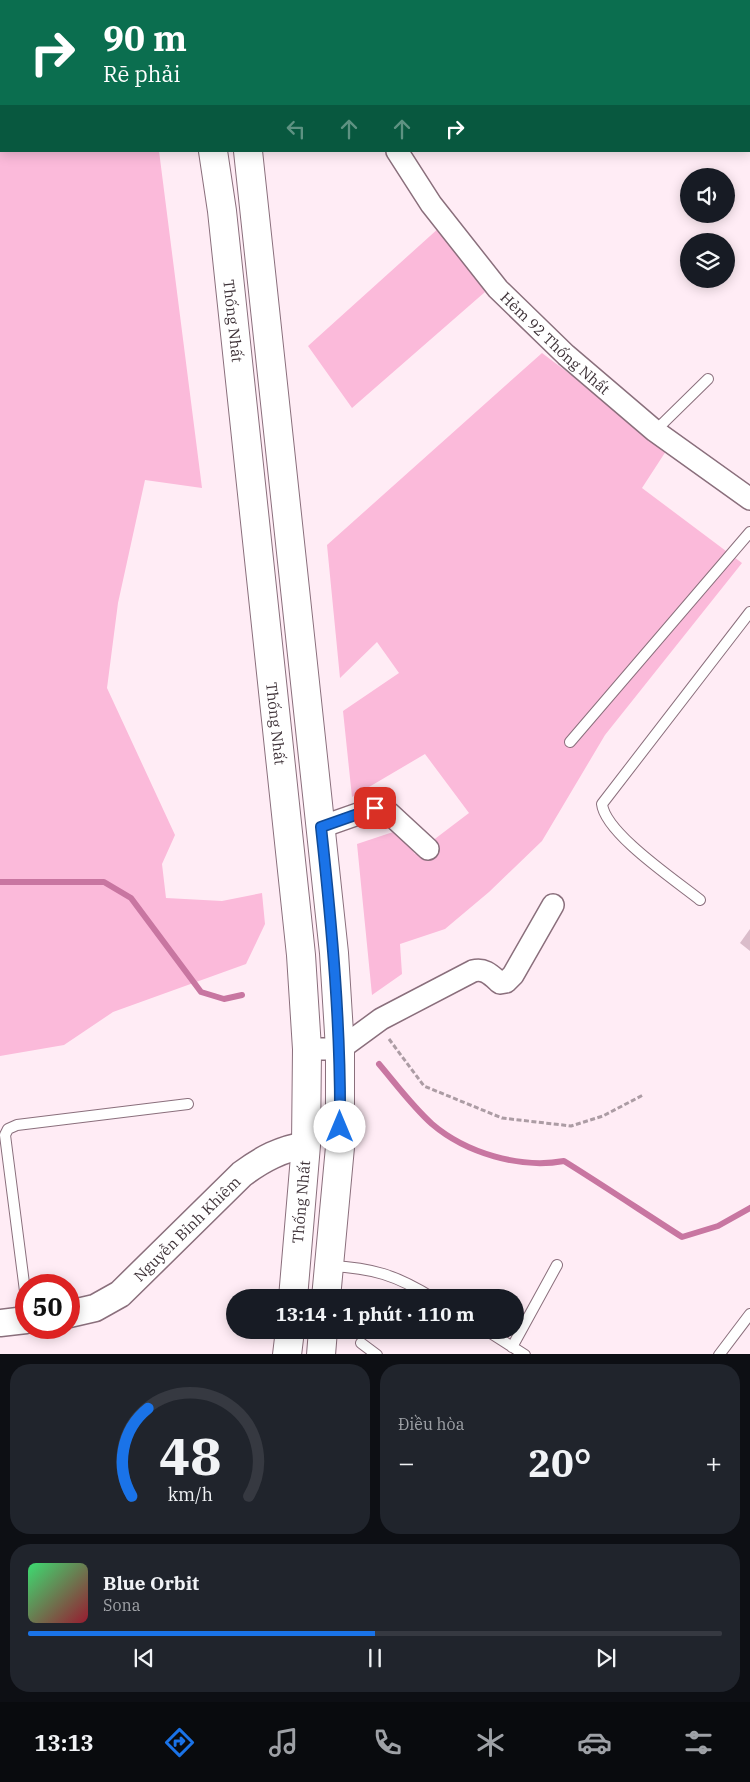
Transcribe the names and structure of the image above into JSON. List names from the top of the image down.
{
  "streets": {
    "main road": ["Thống Nhất"],
    "street": ["Hẻm 92 Thống Nhất", "Nguyễn Bỉnh Khiêm"]
  },
  "crossings": [
    ["Thống Nhất", "Nguyễn Bỉnh Khiêm"]
  ],
  "page": {
    "turn": ["90 m", "Rẽ phải"],
    "limit": "50",
    "trip": "13:14 · 1 phút · 110 m",
    "tile": "Điều hòa",
    "heat": ["−", "20°", "+"],
    "song": ["Blue Orbit", "Sona"],
    "tabs": "13:13",
    "gauge": ["48", "km/h"]
  }
}
